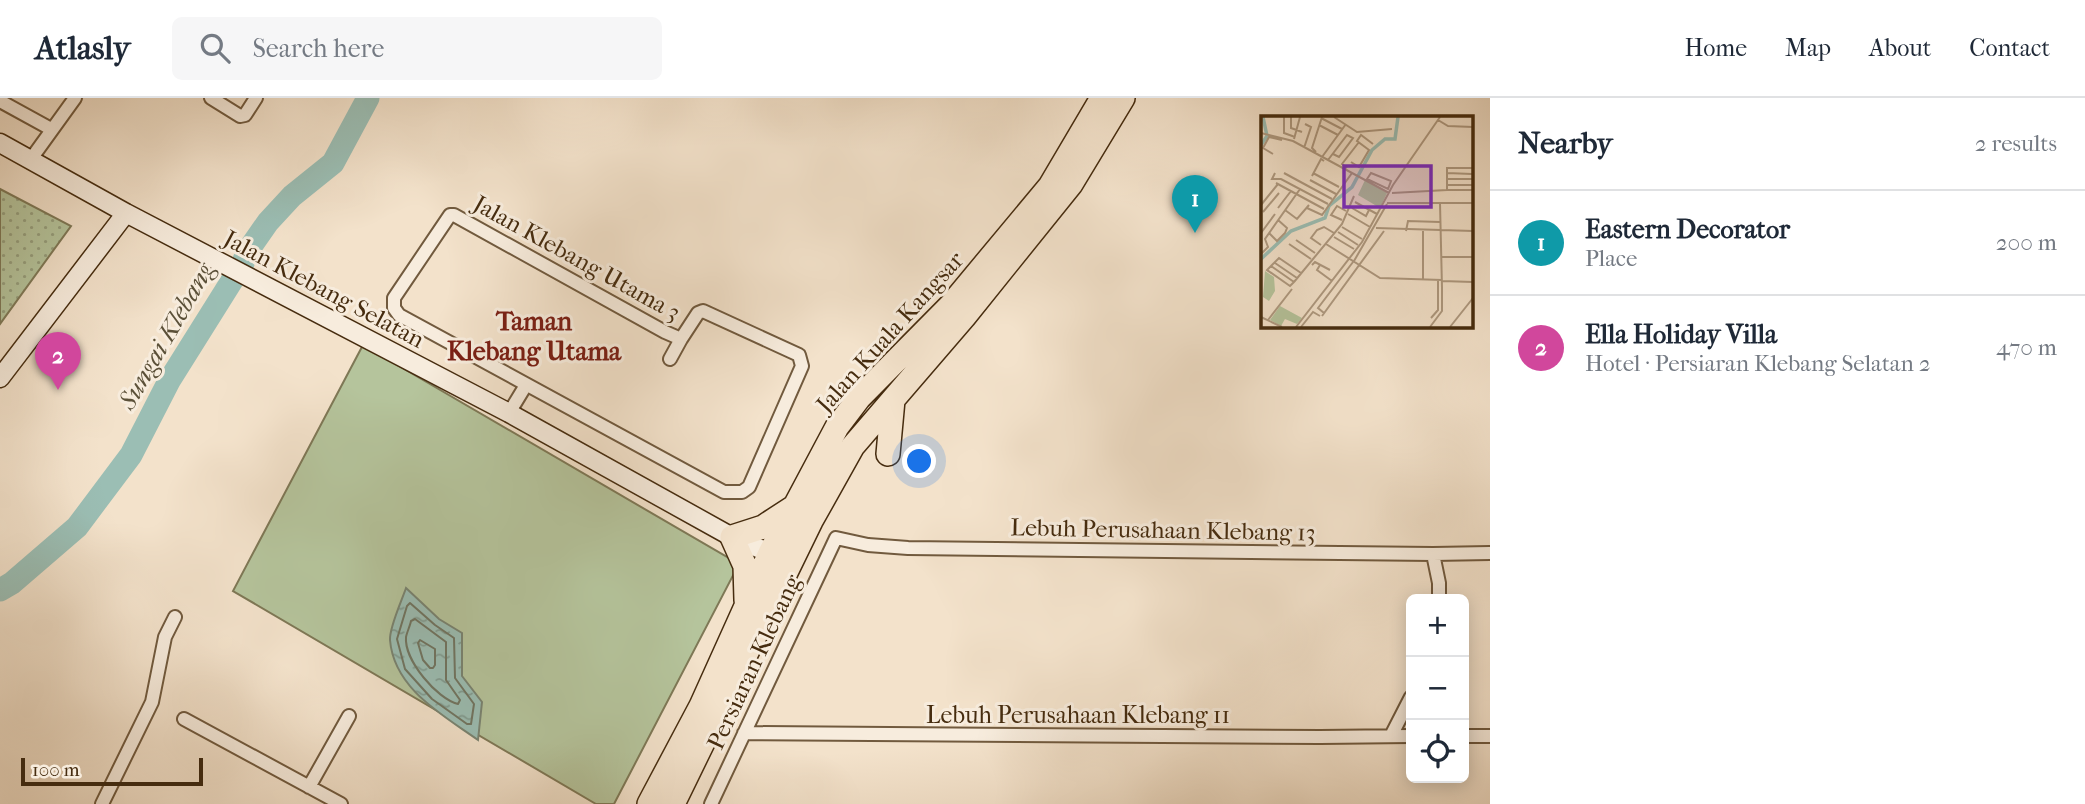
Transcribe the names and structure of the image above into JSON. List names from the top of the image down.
{
  "streets": {
    "highway": ["Jalan Kuala Kangsar"],
    "street": [
      "Jalan Klebang Utama 3",
      "Jalan Klebang Selatan",
      "Lebuh Perusahaan Klebang 13",
      "Persiaran Klebang",
      "Lebuh Perusahaan Klebang 11"
    ]
  },
  "crossings": [
    ["Jalan Klebang Selatan", "Jalan Kuala Kangsar"],
    ["Lebuh Perusahaan Klebang 13", "Persiaran Klebang"],
    ["Persiaran Klebang", "Lebuh Perusahaan Klebang 11"]
  ],
  "districts": ["Taman Klebang Utama"],
  "water": ["Sungai Klebang"],
  "scale_bar": "100 m",
  "page": {
    "header": "Atlasly",
    "search": "Search here",
    "nav": [
      "Home",
      "Map",
      "About",
      "Contact"
    ],
    "heading": ["Nearby", "2 results"],
    "pins": ["1", "2"],
    "list": [
      {
        "mark": "1",
        "name": "Eastern Decorator",
        "note": "Place",
        "value": "200 m"
      },
      {
        "mark": "2",
        "name": "Ella Holiday Villa",
        "note": "Hotel · Persiaran Klebang Selatan 2",
        "value": "470 m"
      }
    ],
    "map_buttons": ["+", "−"],
    "scale": "100 m"
  }
}
